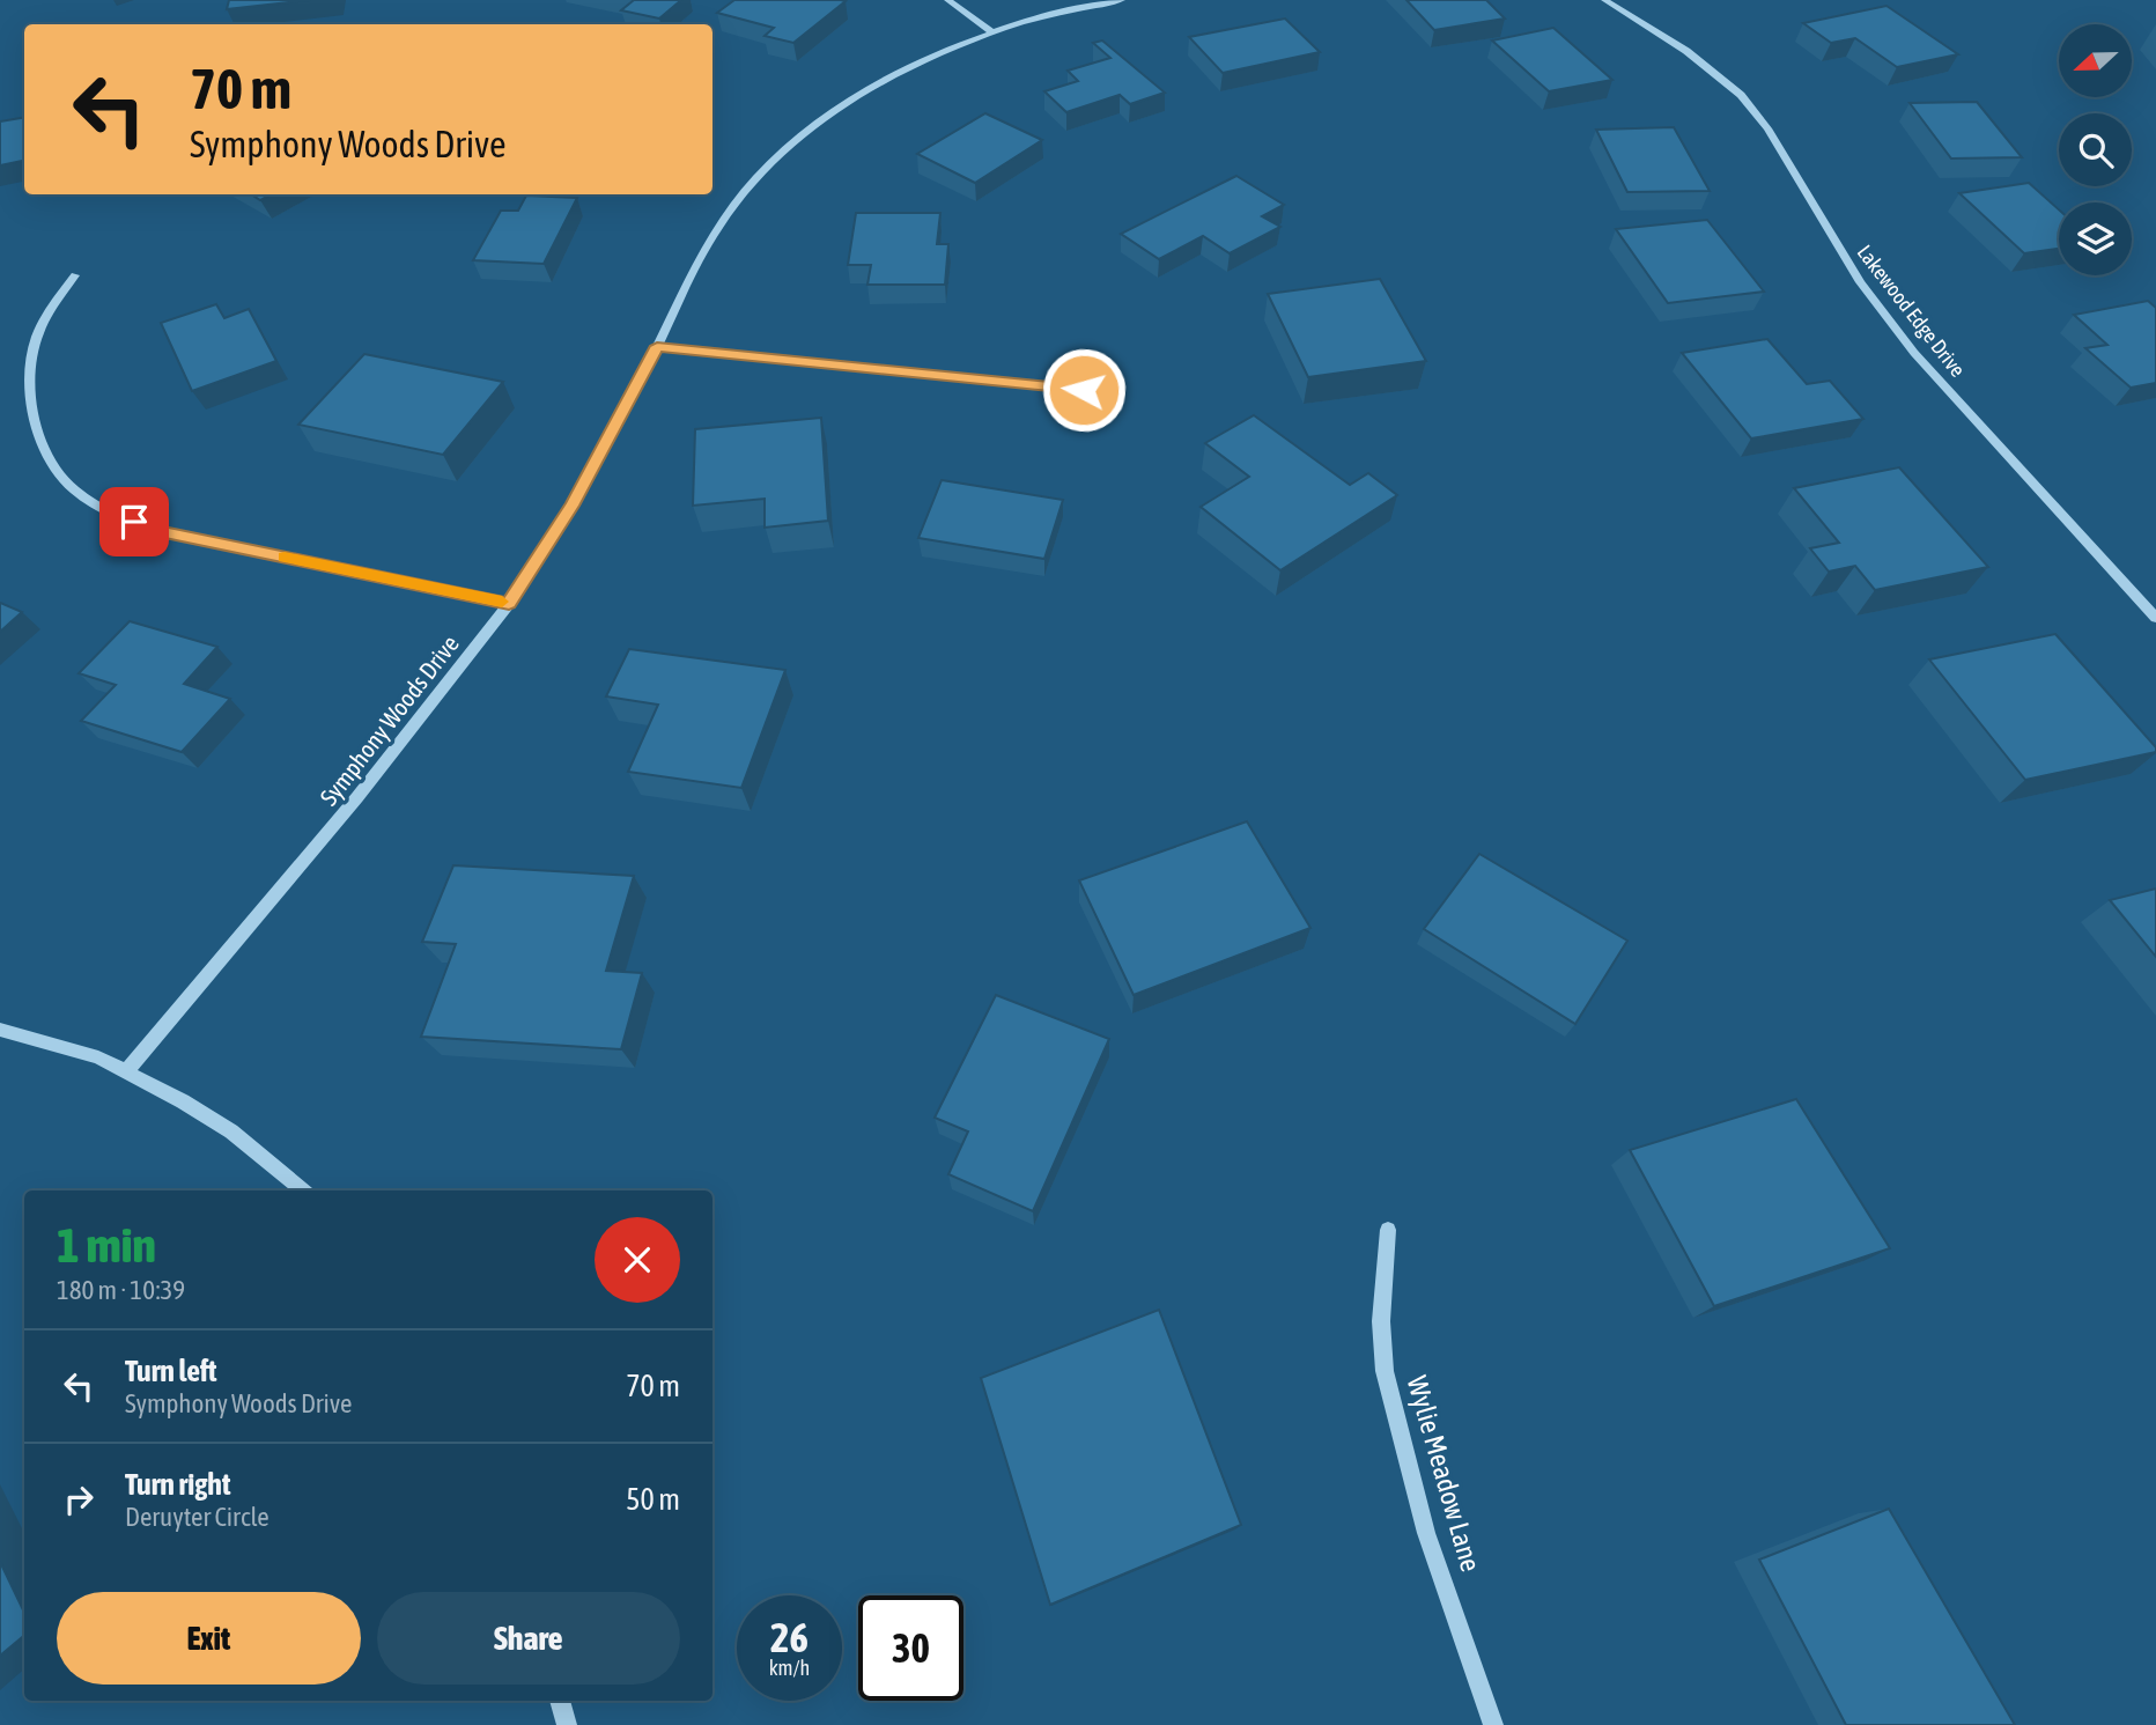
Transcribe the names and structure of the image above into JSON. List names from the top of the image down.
{
  "streets": {
    "street": ["Lakewood Edge Drive", "Symphony Woods Drive", "Wylie Meadow Lane"]
  },
  "north": "left",
  "page": {
    "turn": ["70 m", "Symphony Woods Drive"],
    "heading": ["1 min", "180 m · 10:39"],
    "list": [
      {
        "name": "Turn left",
        "note": "Symphony Woods Drive",
        "value": "70 m"
      },
      {
        "name": "Turn right",
        "note": "Deruyter Circle",
        "value": "50 m"
      }
    ],
    "buttons": ["Exit", "Share"],
    "speed": "26 km/h",
    "limit": "30"
  }
}
